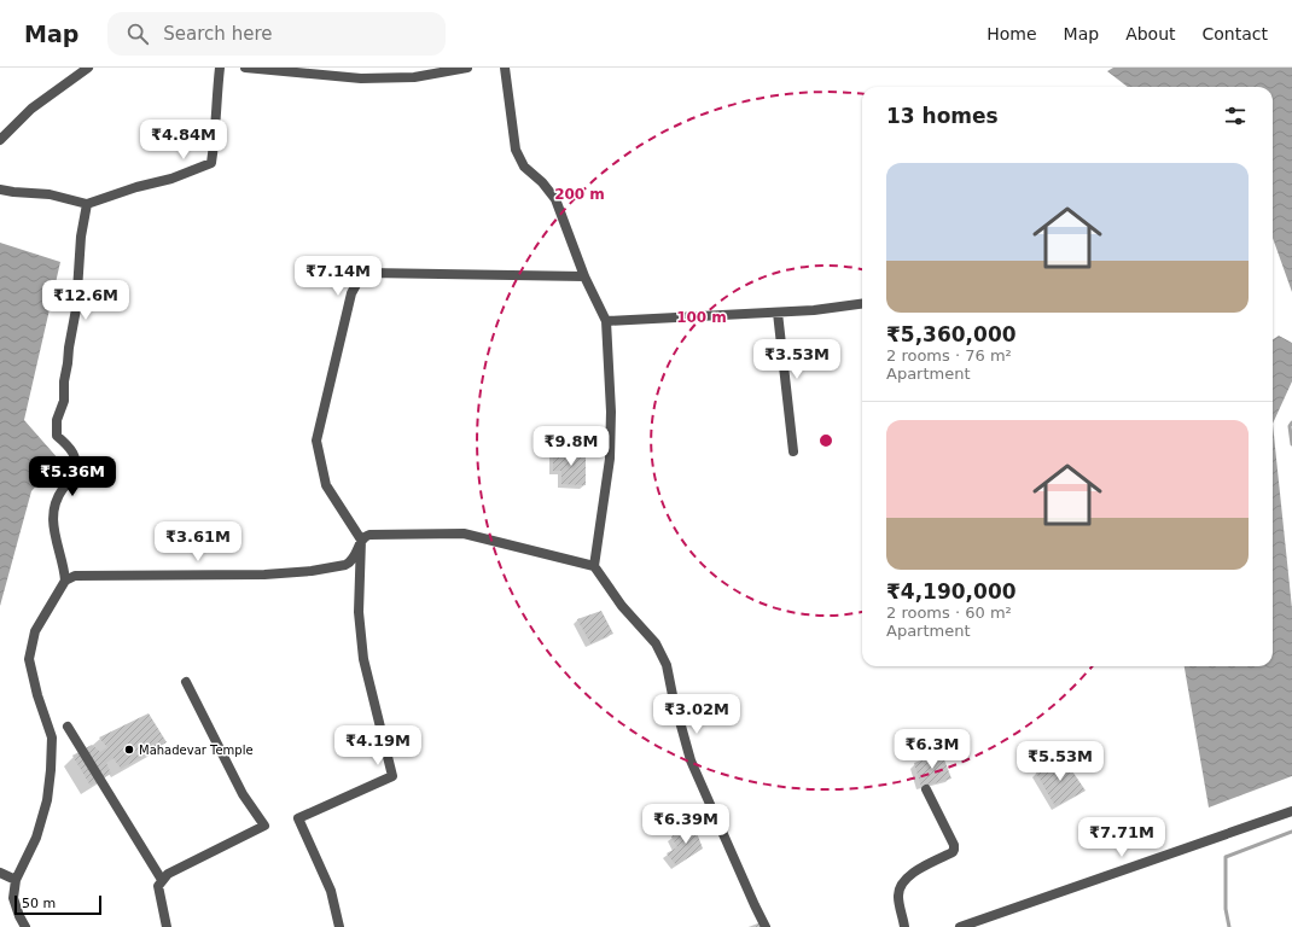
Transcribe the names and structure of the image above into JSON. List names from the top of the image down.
{
  "places": ["Mahadevar Temple"],
  "scale_bar": "50 m",
  "page": {
    "header": "Map",
    "search": "Search here",
    "nav": [
      "Home",
      "Map",
      "About",
      "Contact"
    ],
    "heading": "13 homes",
    "price": [
      "₹4.84M",
      "₹7.14M",
      "₹12.6M",
      "₹3.53M",
      "₹9.8M",
      "₹5.36M",
      "₹3.61M",
      "₹3.02M",
      "₹4.19M",
      "₹6.3M",
      "₹5.53M",
      "₹6.39M",
      "₹7.71M"
    ],
    "list": [
      {
        "name": "₹5,360,000",
        "note": "2 rooms · 76 m² · Apartment"
      },
      {
        "name": "₹4,190,000",
        "note": "2 rooms · 60 m² · Apartment"
      }
    ],
    "scale": "50 m"
  },
  "rings": ["200 m", "100 m"]
}
